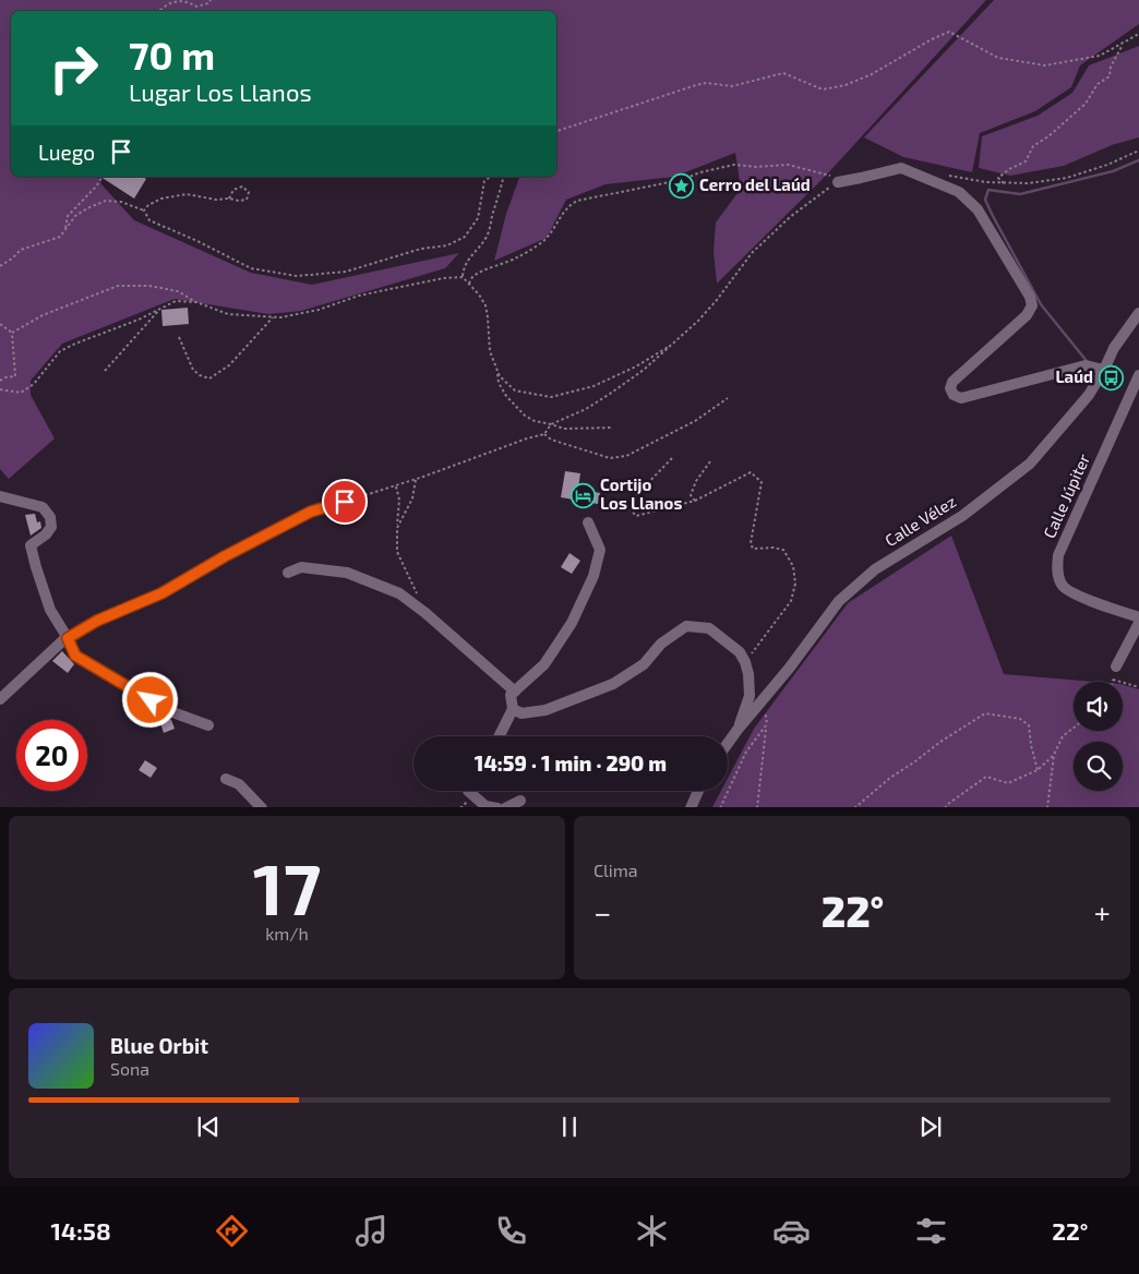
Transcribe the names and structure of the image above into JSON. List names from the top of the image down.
{
  "streets": {
    "street": ["Calle Júpiter", "Calle Vélez"]
  },
  "places": {
    "place": ["Cerro del Laúd"],
    "bus stop": ["Laúd"],
    "hotel": ["Cortijo Los Llanos"]
  },
  "page": {
    "turn": ["70 m", "Lugar Los Llanos"],
    "then": "Luego",
    "limit": "20",
    "trip": "14:59 · 1 min · 290 m",
    "tile": [
      ["17", "km/h"],
      "Clima"
    ],
    "heat": ["−", "22°", "+"],
    "song": ["Blue Orbit", "Sona"],
    "tabs": ["14:58", "22°"]
  }
}
